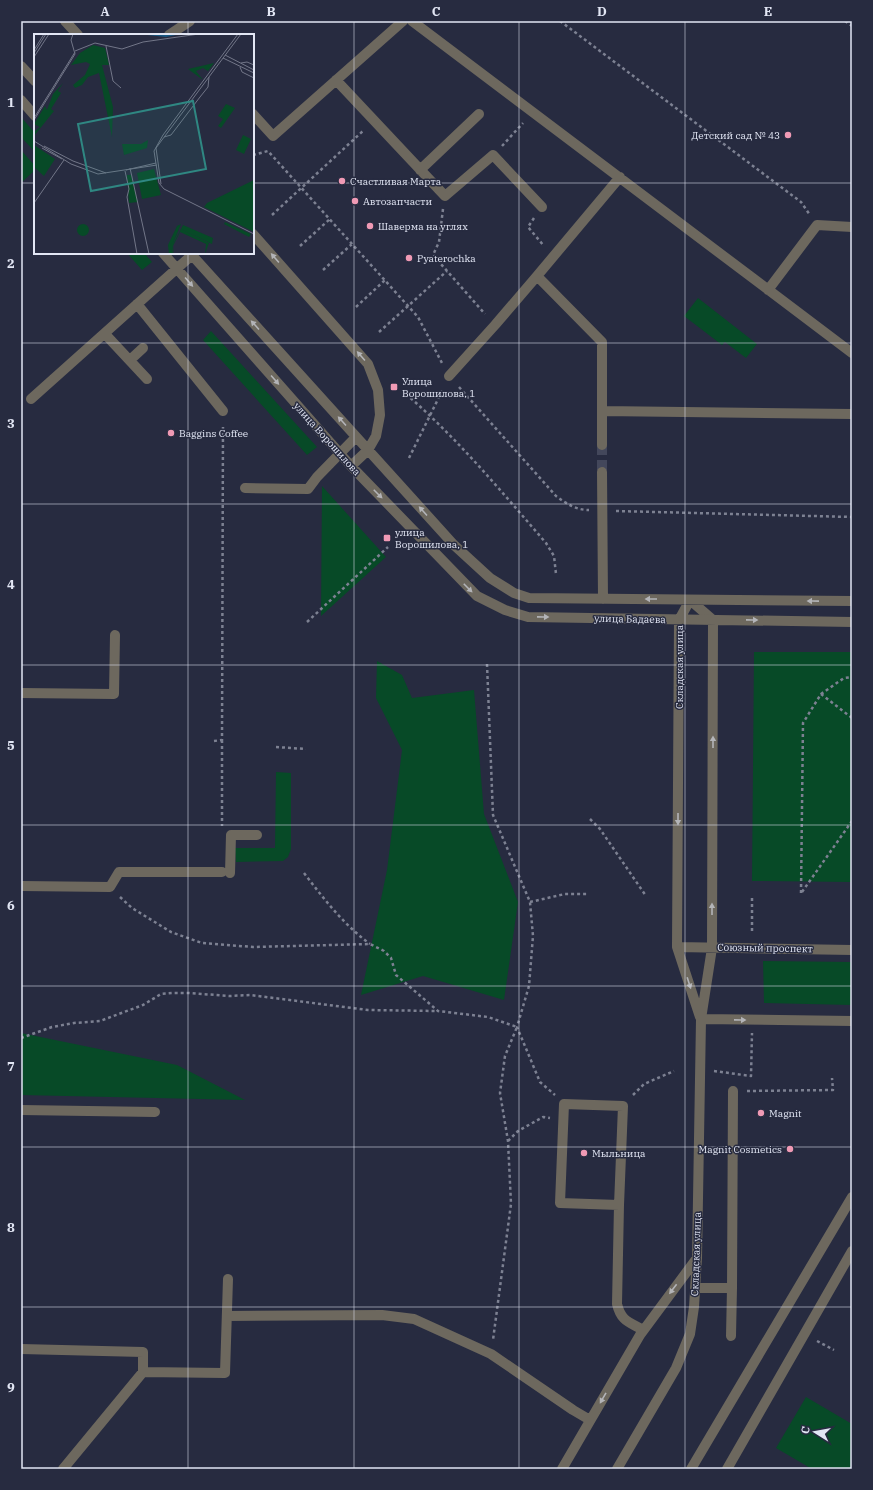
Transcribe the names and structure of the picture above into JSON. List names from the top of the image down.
{
  "streets": {
    "street": [
      "улица Ворошилова",
      "улица Бадаева",
      "Складская улица",
      "Союзный проспект"
    ]
  },
  "crossings": [
    ["улица Ворошилова", "улица Бадаева"],
    ["улица Бадаева", "Складская улица"],
    ["Складская улица", "Союзный проспект"]
  ],
  "places": {
    "other": [
      "Детский сад № 43",
      "Счастливая Марта",
      "Автозапчасти",
      "Шаверма на углях",
      "Pyaterochka",
      "Baggins Coffee",
      "Magnit",
      "Magnit Cosmetics",
      "Мыльница"
    ],
    "transit": ["Улица Ворошилова, 1", "улица Ворошилова, 1"]
  },
  "north": "left",
  "grid": {
    "columns": [
      "A",
      "B",
      "C",
      "D",
      "E"
    ],
    "rows": [
      "1",
      "2",
      "3",
      "4",
      "5",
      "6",
      "7",
      "8",
      "9"
    ]
  }
}
